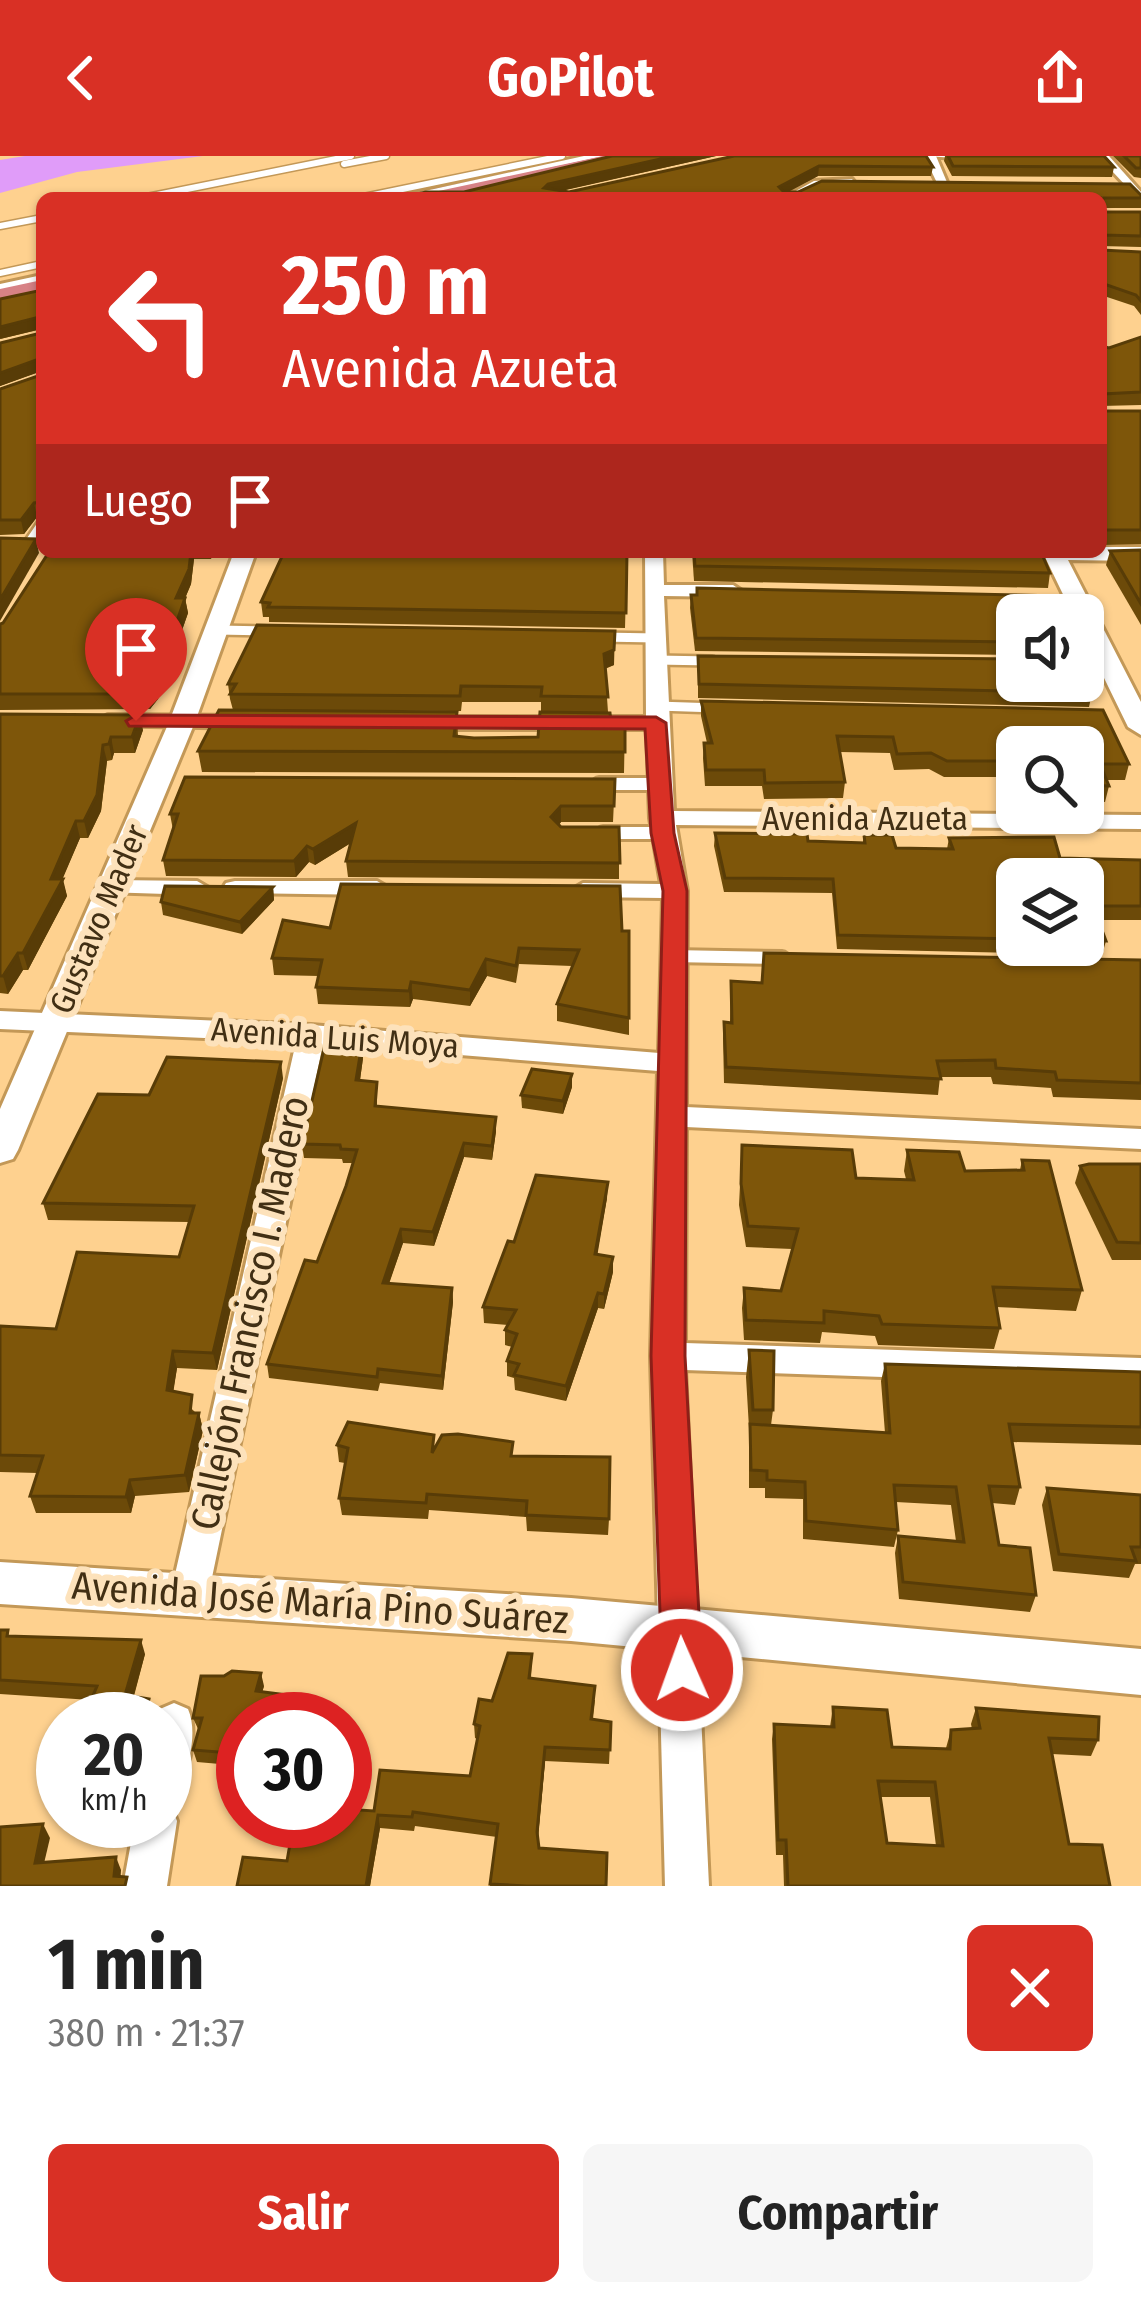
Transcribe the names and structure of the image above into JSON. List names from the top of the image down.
{
  "streets": {
    "street": [
      "Avenida Azueta",
      "Gustavo Mader",
      "Avenida Luis Moya",
      "Callejón Francisco I. Madero",
      "Avenida José María Pino Suárez"
    ]
  },
  "crossings": [
    ["Gustavo Mader", "Avenida Luis Moya"],
    ["Avenida Luis Moya", "Callejón Francisco I. Madero"],
    ["Callejón Francisco I. Madero", "Avenida José María Pino Suárez"]
  ],
  "page": {
    "header": "GoPilot",
    "turn": ["250 m", "Avenida Azueta"],
    "then": "Luego",
    "speed": "20 km/h",
    "limit": "30",
    "heading": ["1 min", "380 m · 21:37"],
    "buttons": ["Salir", "Compartir"]
  }
}
